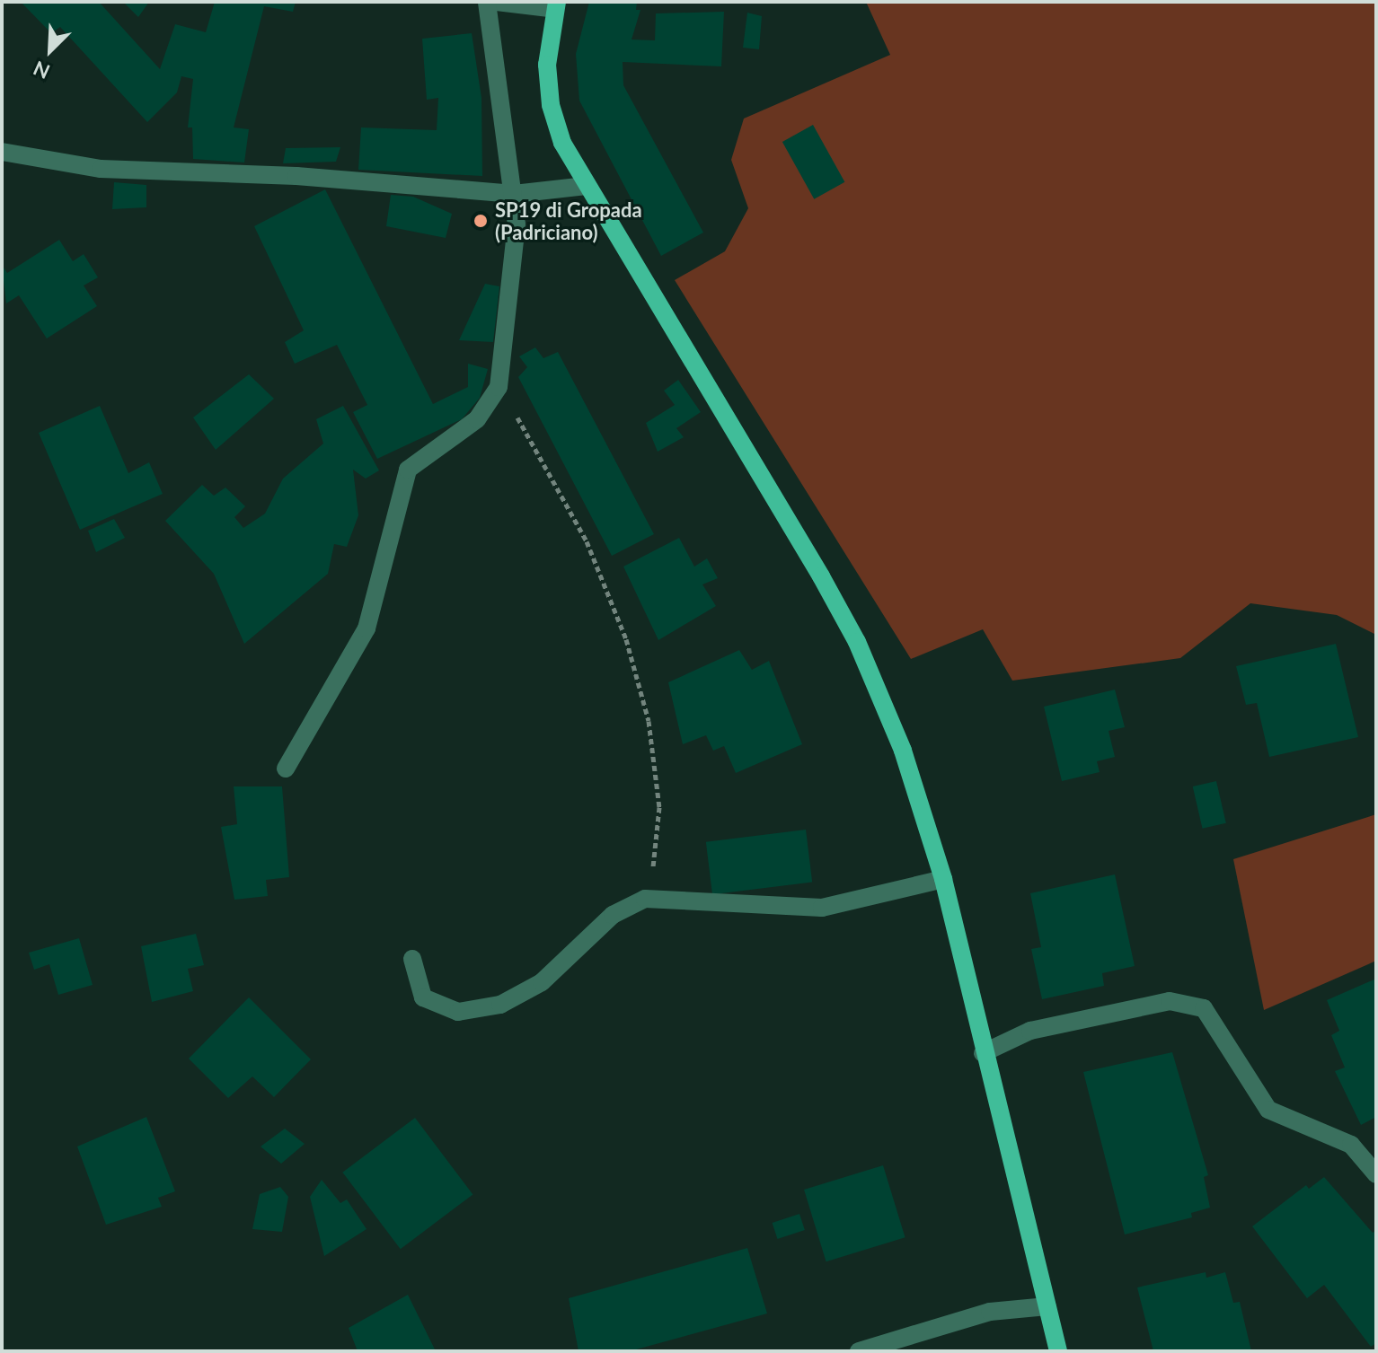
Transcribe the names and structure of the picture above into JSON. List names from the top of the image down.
{
  "places": ["SP19 di Gropada (Padriciano)"],
  "north": "bottom left"
}
